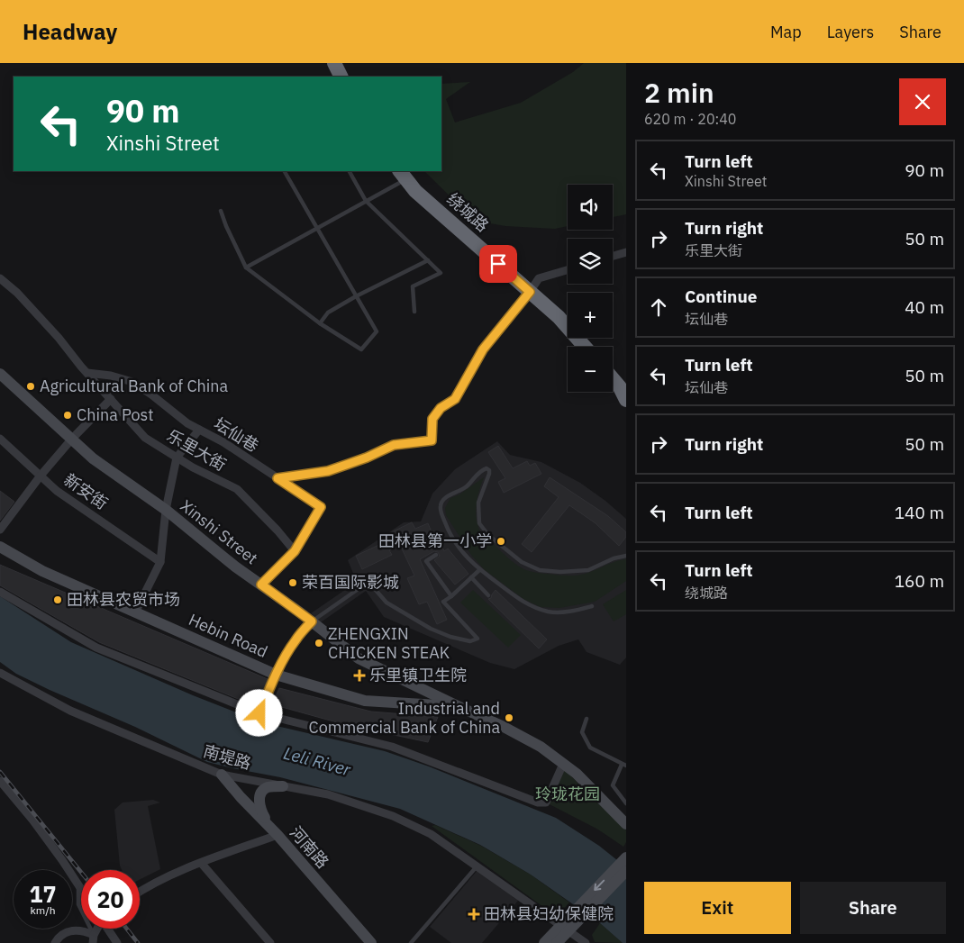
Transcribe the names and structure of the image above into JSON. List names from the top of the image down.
{
  "streets": {
    "highway": ["绕城路"],
    "street": [
      "坛仙巷",
      "乐里大街",
      "新安街",
      "Xinshi Street",
      "Hebin Road",
      "南堤路",
      "河南路"
    ]
  },
  "crossings": [
    ["坛仙巷", "乐里大街"],
    ["Xinshi Street", "Hebin Road"],
    ["南堤路", "河南路"]
  ],
  "water": ["Leli River"],
  "parks": ["玲珑花园"],
  "places": {
    "other": [
      "Agricultural Bank of China",
      "China Post",
      "田林县第一小学",
      "荣百国际影城",
      "田林县农贸市场",
      "ZHENGXIN CHICKEN STEAK",
      "Industrial and Commercial Bank of China"
    ],
    "health": ["乐里镇卫生院", "田林县妇幼保健院"]
  },
  "page": {
    "header": "Headway",
    "nav": ["Map", "Layers", "Share"],
    "heading": ["2 min", "620 m · 20:40"],
    "turn": ["90 m", "Xinshi Street"],
    "list": [
      {
        "name": "Turn left",
        "note": "Xinshi Street",
        "value": "90 m"
      },
      {
        "name": "Turn right",
        "note": "乐里大街",
        "value": "50 m"
      },
      {
        "name": "Continue",
        "note": "坛仙巷",
        "value": "40 m"
      },
      {
        "name": "Turn left",
        "note": "坛仙巷",
        "value": "50 m"
      },
      {
        "name": "Turn right",
        "value": "50 m"
      },
      {
        "name": "Turn left",
        "value": "140 m"
      },
      {
        "name": "Turn left",
        "note": "绕城路",
        "value": "160 m"
      }
    ],
    "map_buttons": ["+", "−"],
    "speed": "17 km/h",
    "limit": "20",
    "buttons": ["Exit", "Share"]
  }
}
